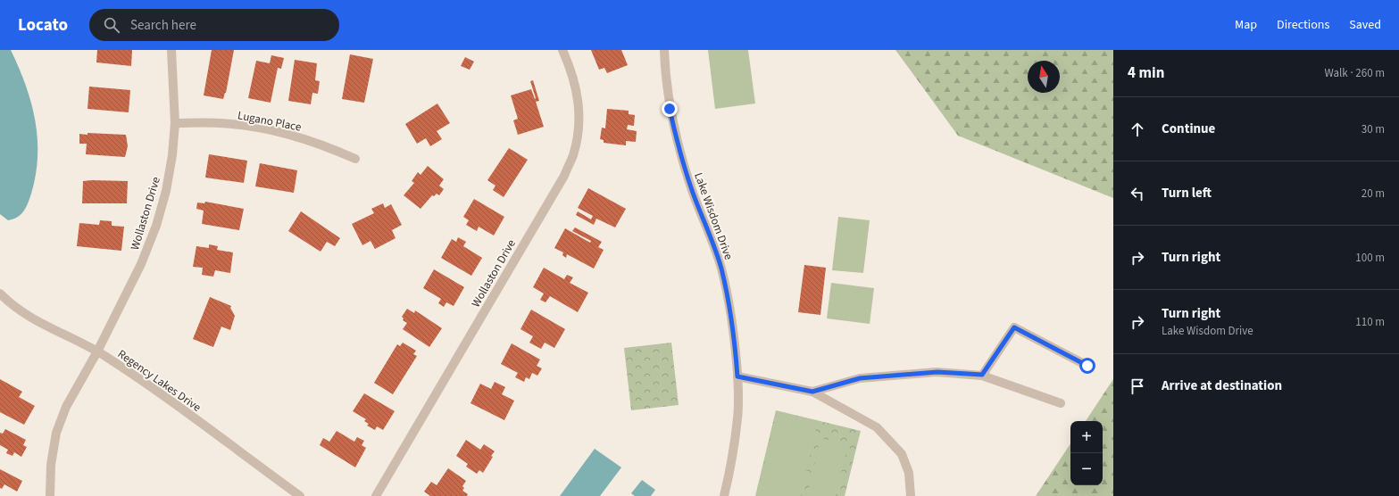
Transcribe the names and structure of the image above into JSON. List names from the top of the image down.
{
  "streets": {
    "street": [
      "Lugano Place",
      "Wollaston Drive",
      "Lake Wisdom Drive",
      "Regency Lakes Drive"
    ]
  },
  "crossings": [
    ["Lugano Place", "Wollaston Drive"],
    ["Wollaston Drive", "Regency Lakes Drive"]
  ],
  "north": "top",
  "page": {
    "header": "Locato",
    "search": "Search here",
    "nav": ["Map", "Directions", "Saved"],
    "heading": ["4 min", "Walk · 260 m"],
    "list": [
      ["Continue", "30 m"],
      ["Turn left", "20 m"],
      ["Turn right", "100 m"],
      ["Turn right", "Lake Wisdom Drive", "110 m"],
      "Arrive at destination"
    ],
    "map_buttons": ["+", "−"]
  }
}
